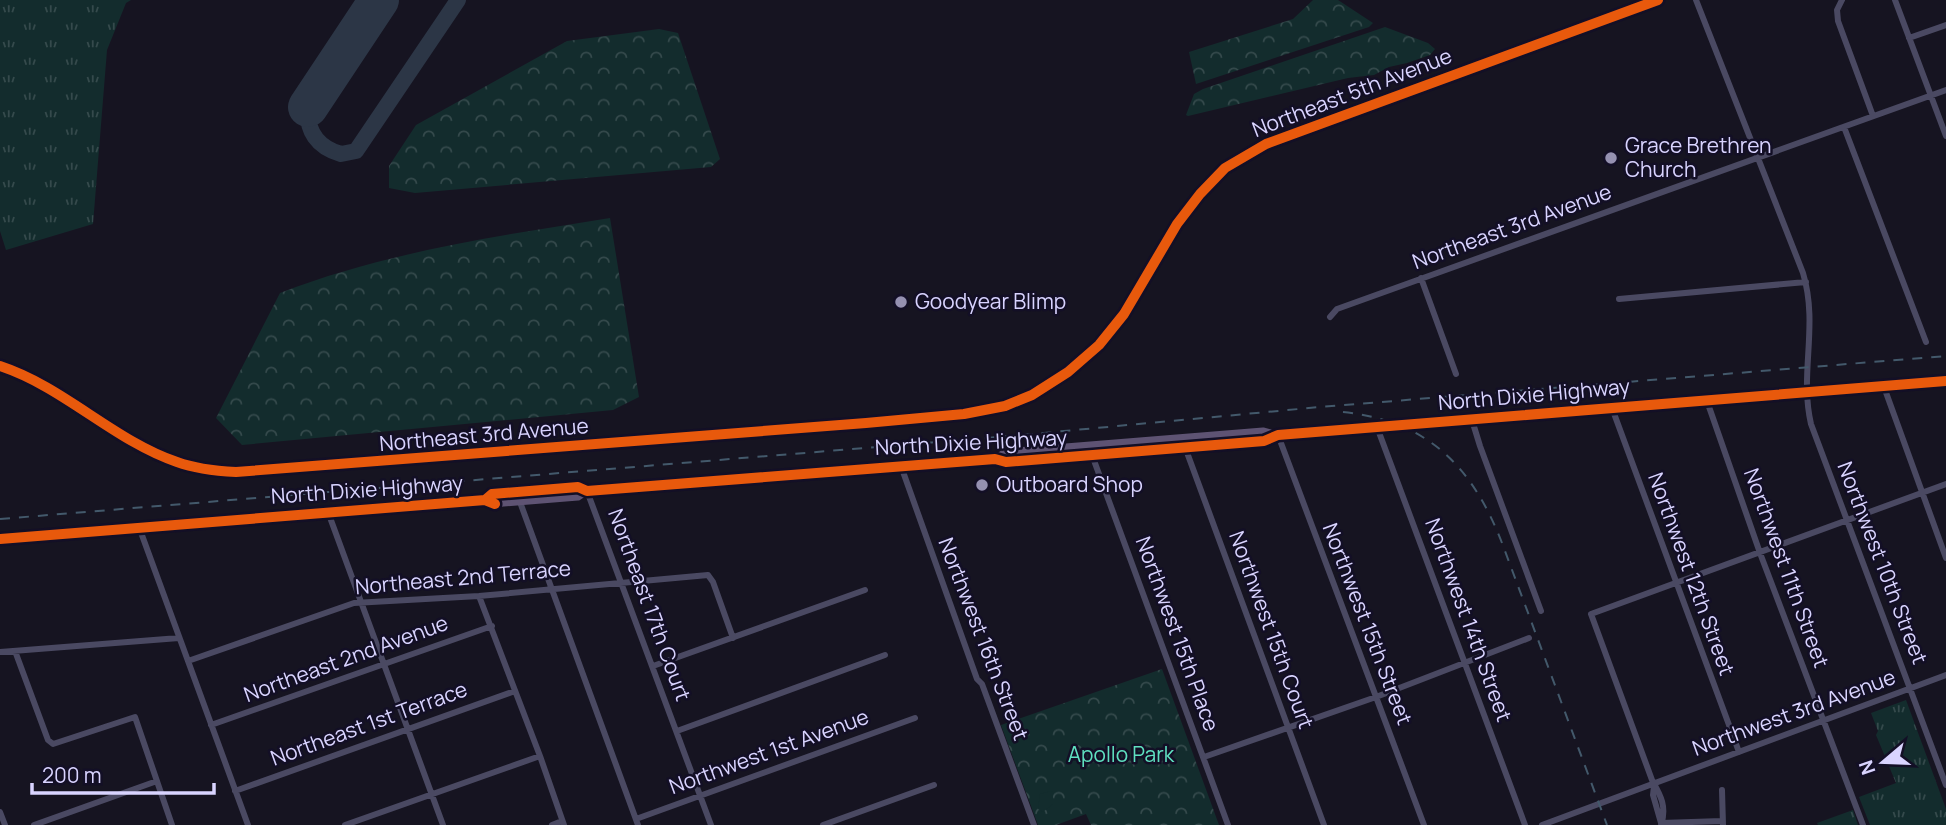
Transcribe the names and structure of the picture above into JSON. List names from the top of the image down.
{
  "streets": {
    "main road": ["North Dixie Highway"],
    "street": [
      "Northeast 5th Avenue",
      "Northeast 3rd Avenue",
      "Northwest 10th Street",
      "Northwest 11th Street",
      "Northwest 12th Street",
      "Northeast 2nd Terrace",
      "Northeast 17th Court",
      "Northwest 14th Street",
      "Northwest 15th Street",
      "Northwest 15th Court",
      "Northwest 15th Place",
      "Northwest 16th Street",
      "Northeast 2nd Avenue",
      "Northwest 3rd Avenue",
      "Northeast 1st Terrace",
      "Northwest 1st Avenue"
    ]
  },
  "crossings": [
    ["Northeast 5th Avenue", "Northeast 3rd Avenue"],
    ["Northeast 3rd Avenue", "Northwest 10th Street"],
    ["North Dixie Highway", "Northwest 10th Street"],
    ["North Dixie Highway", "Northwest 11th Street"],
    ["North Dixie Highway", "Northwest 12th Street"],
    ["North Dixie Highway", "Northeast 17th Court"],
    ["North Dixie Highway", "Northwest 14th Street"],
    ["North Dixie Highway", "Northwest 15th Street"],
    ["North Dixie Highway", "Northwest 15th Court"],
    ["North Dixie Highway", "Northwest 15th Place"],
    ["North Dixie Highway", "Northwest 16th Street"],
    ["Northwest 10th Street", "Northwest 3rd Avenue"],
    ["Northwest 11th Street", "Northwest 3rd Avenue"],
    ["Northwest 12th Street", "Northwest 3rd Avenue"],
    ["Northeast 2nd Terrace", "Northeast 17th Court"],
    ["Northeast 17th Court", "Northwest 1st Avenue"]
  ],
  "parks": ["Apollo Park"],
  "places": ["Grace Brethren Church", "Goodyear Blimp", "Outboard Shop"],
  "scale_bar": "200 m",
  "north": "left"
}
